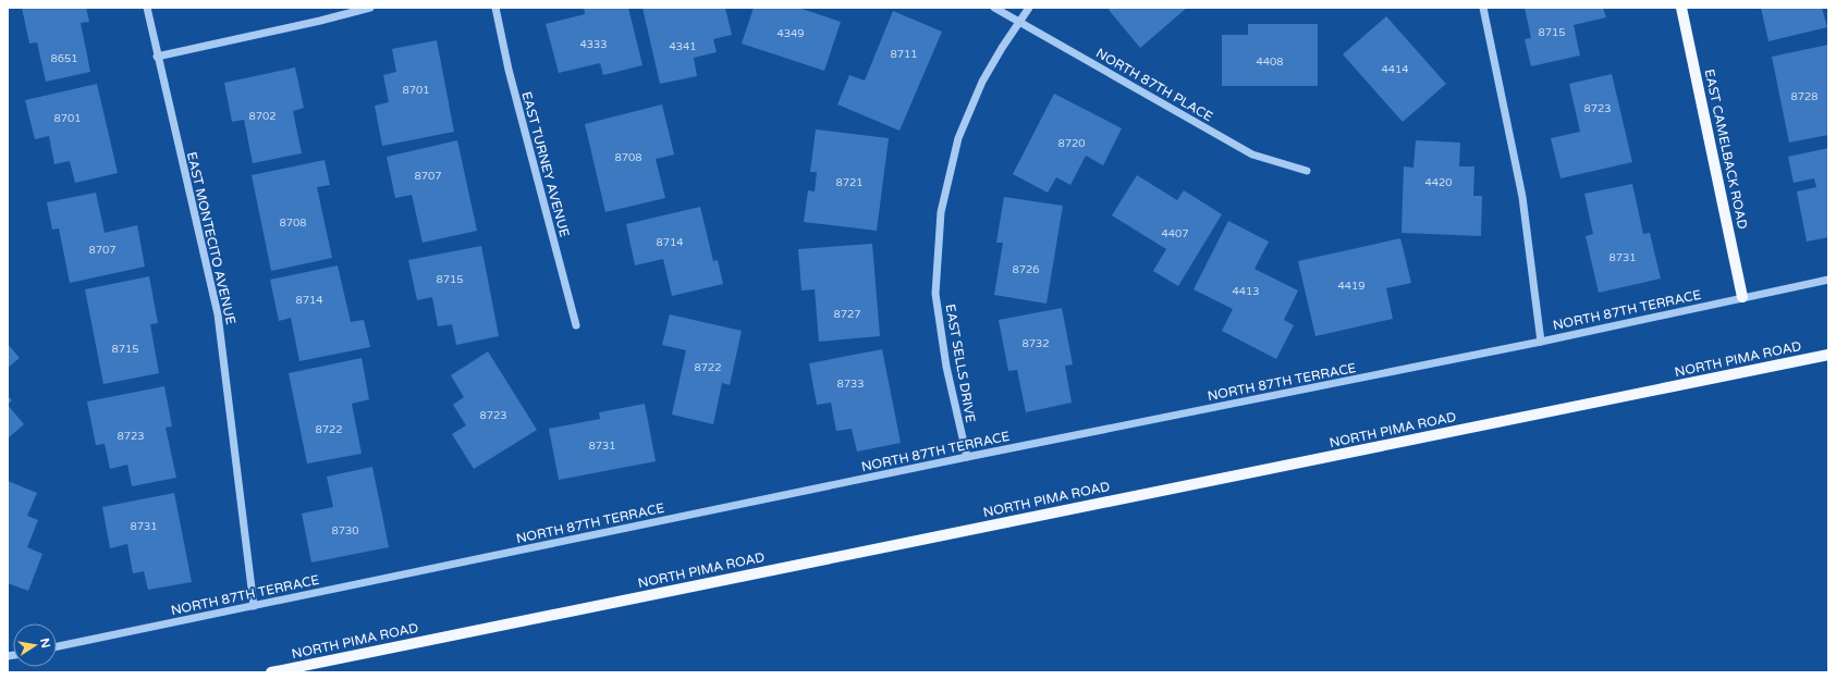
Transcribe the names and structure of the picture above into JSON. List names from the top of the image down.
{
  "streets": {
    "main road": ["EAST CAMELBACK ROAD", "NORTH PIMA ROAD"],
    "street": [
      "NORTH 87TH PLACE",
      "EAST TURNEY AVENUE",
      "EAST MONTECITO AVENUE",
      "NORTH 87TH TERRACE",
      "EAST SELLS DRIVE"
    ]
  },
  "crossings": [
    ["NORTH 87TH PLACE", "EAST SELLS DRIVE"],
    ["EAST CAMELBACK ROAD", "NORTH 87TH TERRACE"],
    ["EAST MONTECITO AVENUE", "NORTH 87TH TERRACE"],
    ["NORTH 87TH TERRACE", "EAST SELLS DRIVE"]
  ],
  "house_numbers": [
    "8715",
    "4349",
    "4333",
    "4341",
    "8711",
    "8651",
    "4408",
    "4414",
    "8701",
    "8728",
    "8723",
    "8702",
    "8701",
    "8720",
    "8708",
    "8707",
    "8721",
    "4420",
    "8708",
    "4407",
    "8714",
    "8707",
    "8731",
    "8726",
    "8715",
    "4419",
    "4413",
    "8714",
    "8727",
    "8732",
    "8715",
    "8722",
    "8733",
    "8723",
    "8722",
    "8723",
    "8731",
    "8731",
    "8730"
  ],
  "north": "right"
}
